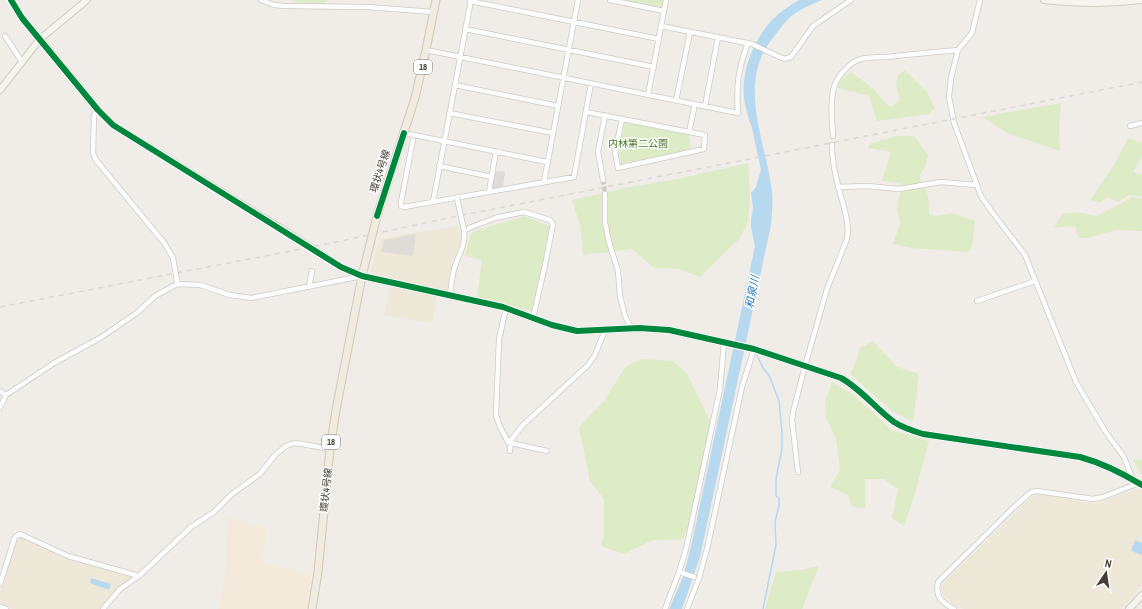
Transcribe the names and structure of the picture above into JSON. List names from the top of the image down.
{
  "streets": {
    "main road": ["18", "環状4号線"]
  },
  "water": ["和泉川"],
  "parks": ["内林第二公園"],
  "north": "top"
}
